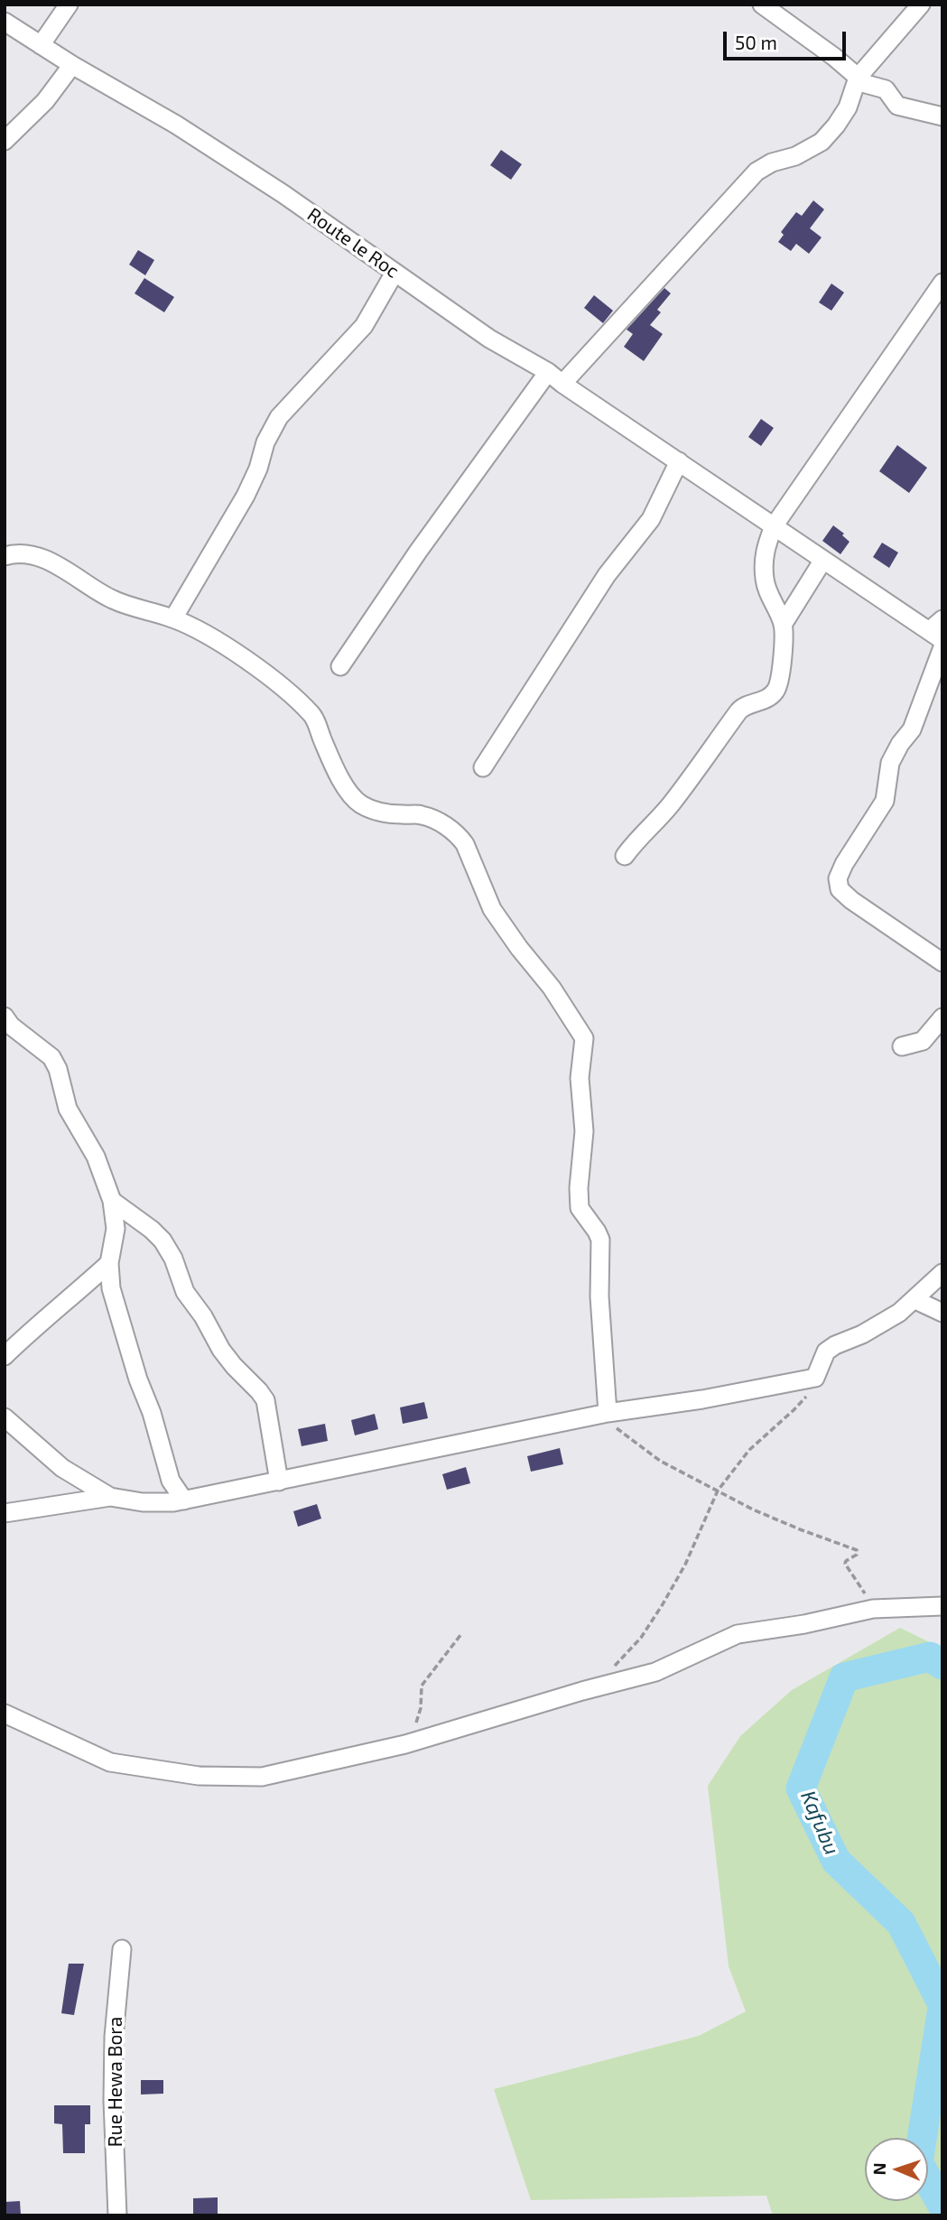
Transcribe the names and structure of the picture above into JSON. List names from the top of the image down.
{
  "streets": {
    "street": ["Route le Roc", "Rue Hewa Bora"]
  },
  "water": ["Kafubu"],
  "scale_bar": "50 m",
  "north": "left"
}
